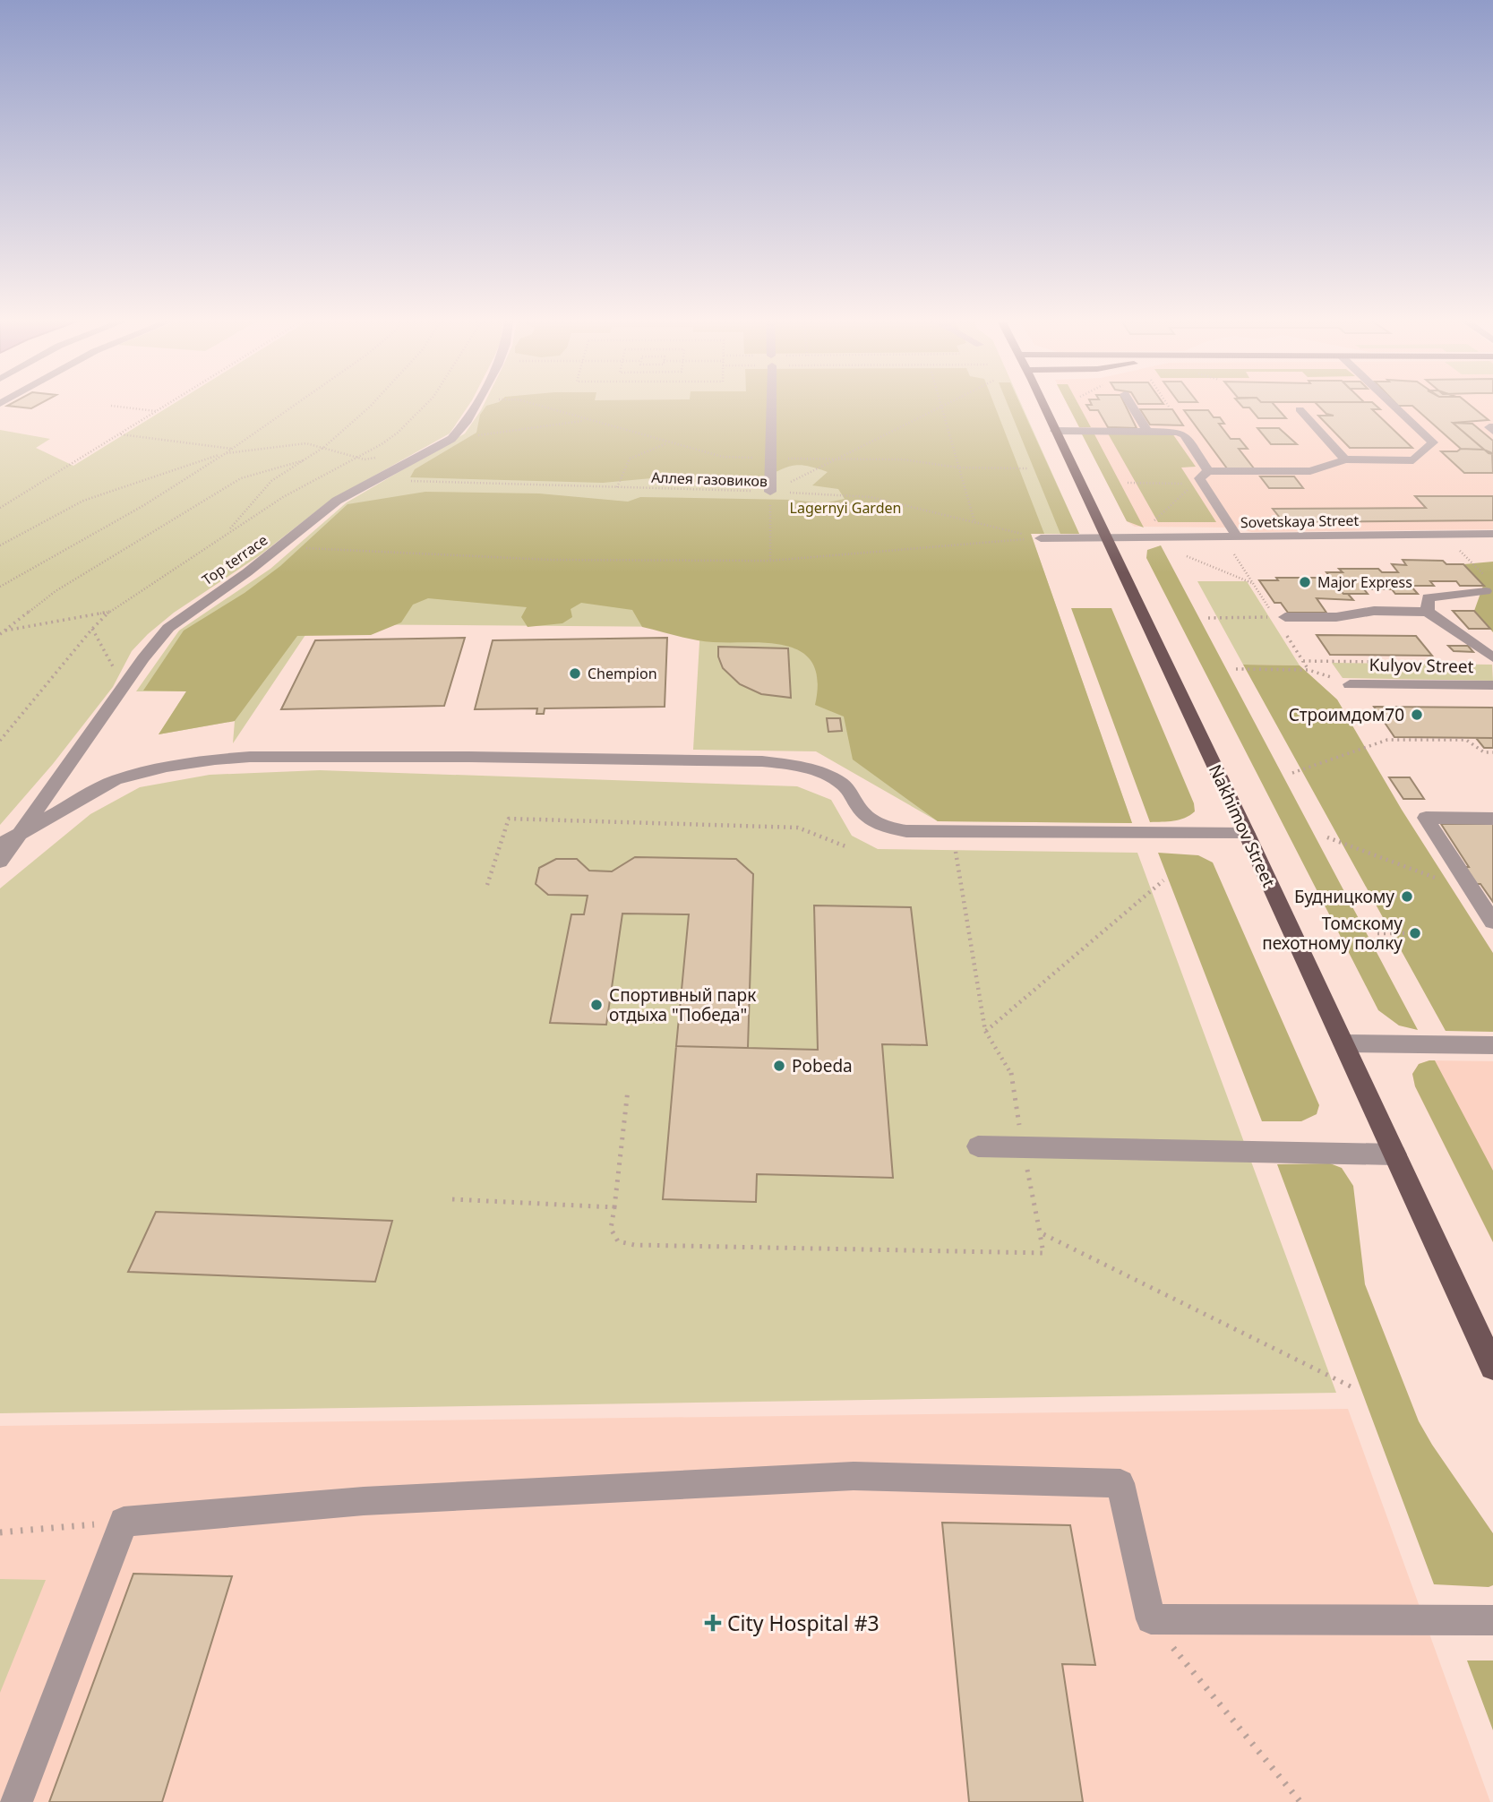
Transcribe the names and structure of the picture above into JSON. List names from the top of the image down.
{
  "streets": {
    "main road": ["Nakhimov Street"],
    "street": ["Sovetskaya Street", "Top terrace", "Kulyov Street"],
    "path": ["Аллея газовиков"]
  },
  "crossings": [
    ["Аллея газовиков", "Sovetskaya Street"],
    ["Аллея газовиков", "Top terrace"],
    ["Sovetskaya Street", "Nakhimov Street"]
  ],
  "parks": ["Lagernyi Garden"],
  "places": {
    "other": [
      "Major Express",
      "Chempion",
      "Строимдом70",
      "Будницкому",
      "Томскому пехотному полку",
      "Спортивный парк отдыха \"Победа\"",
      "Pobeda"
    ],
    "health": ["City Hospital #3"]
  }
}
